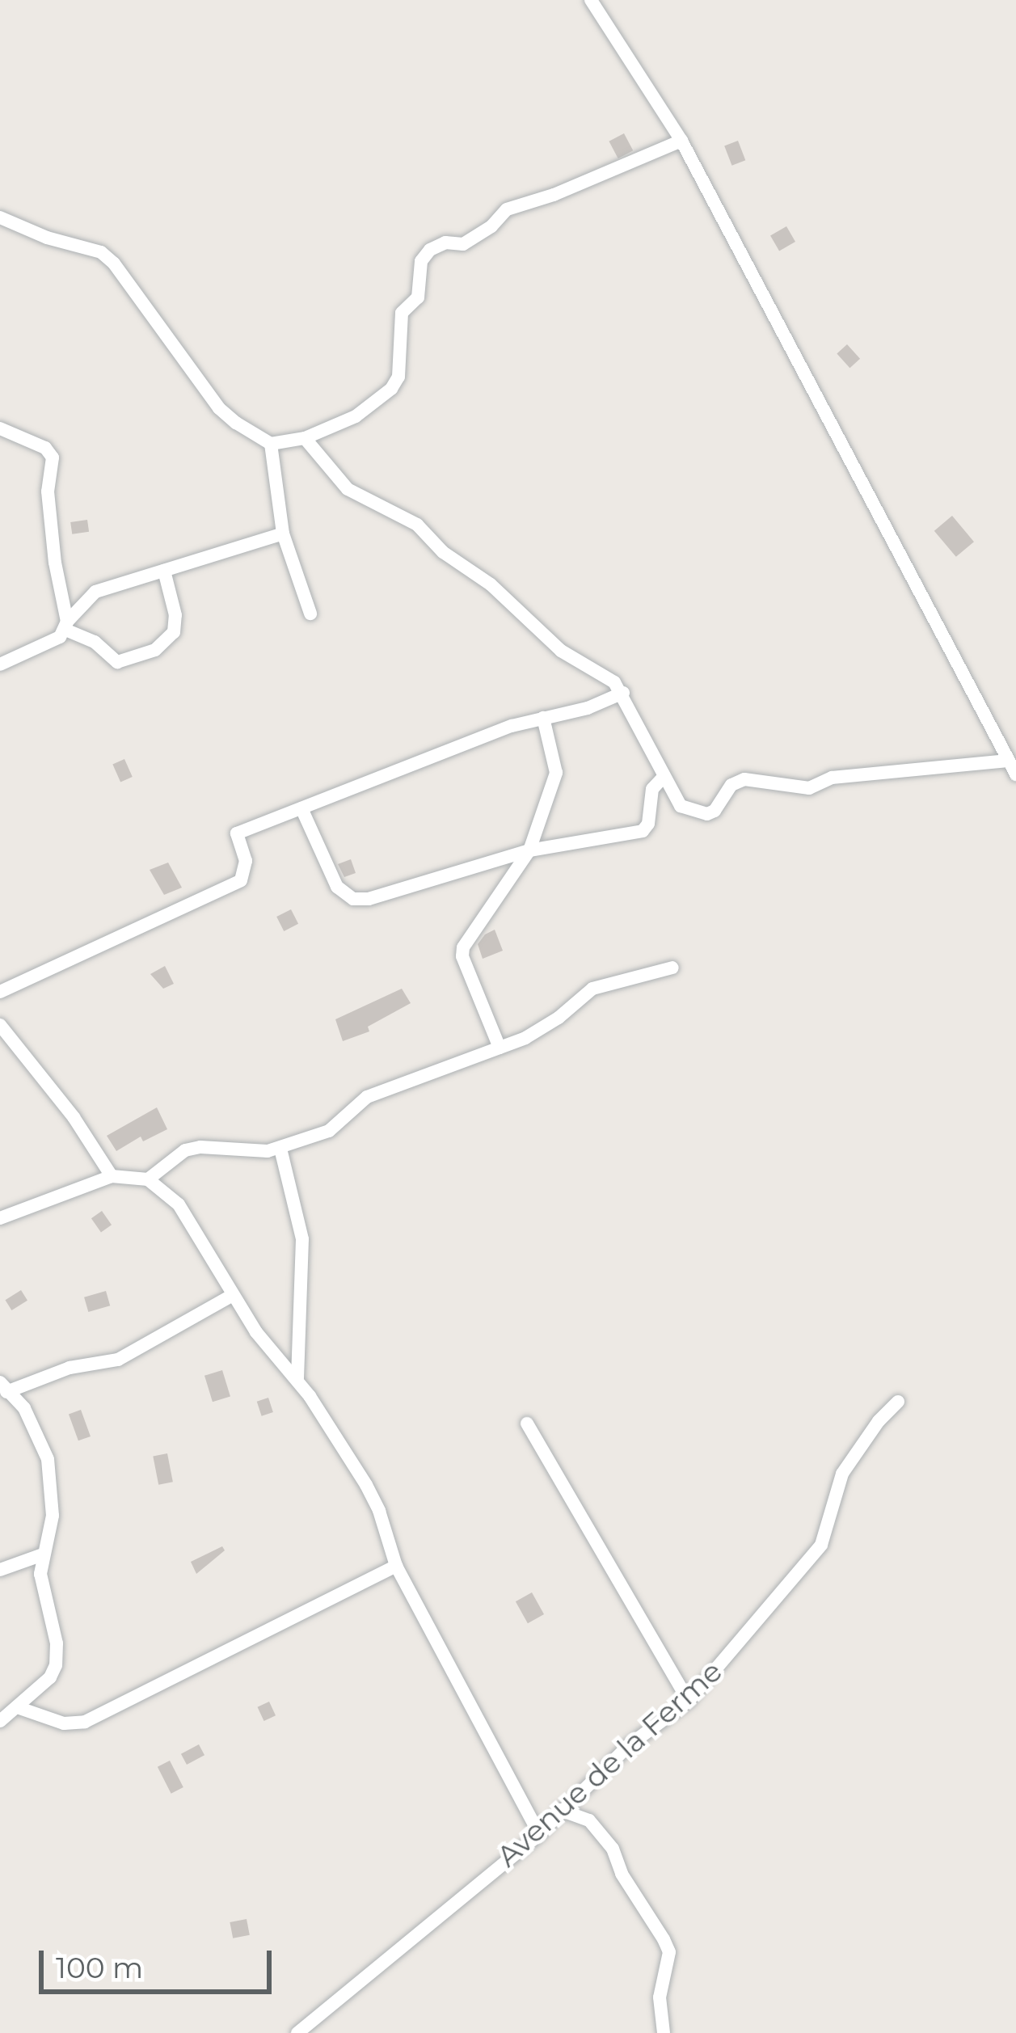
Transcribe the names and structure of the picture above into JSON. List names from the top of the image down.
{
  "streets": {
    "street": ["Avenue de la Ferme"]
  },
  "scale_bar": "100 m"
}
